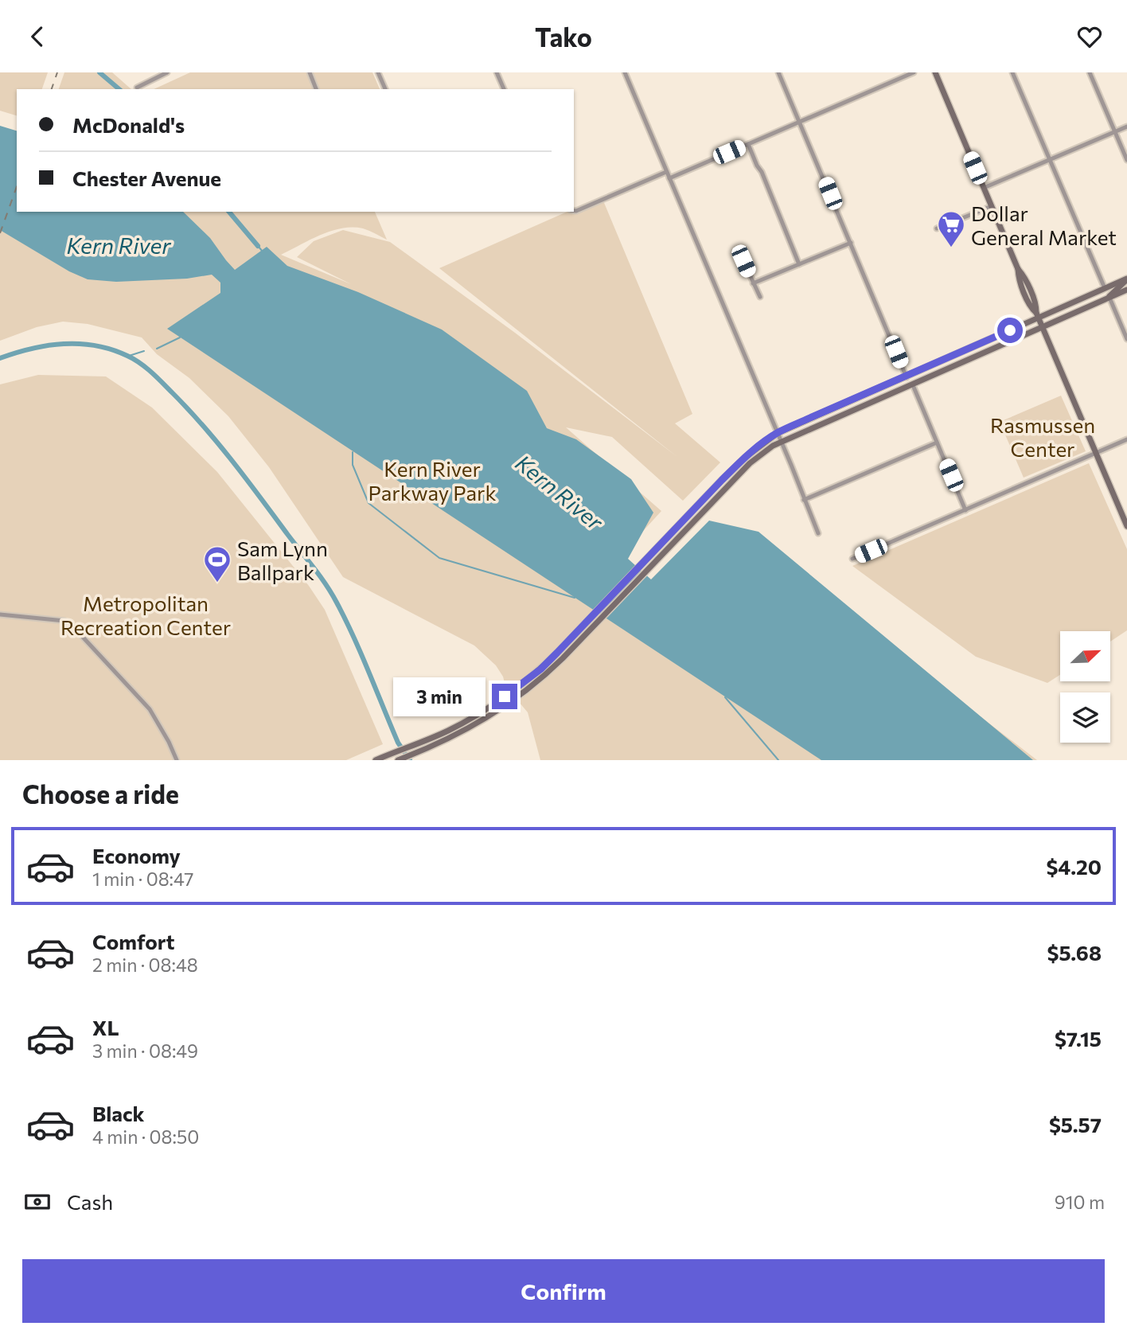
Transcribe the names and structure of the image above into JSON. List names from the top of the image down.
{
  "water": ["Kern River"],
  "parks": ["Rasmussen Center", "Kern River Parkway Park", "Metropolitan Recreation Center"],
  "places": {
    "supermarket": ["Dollar General Market"],
    "sports": ["Sam Lynn Ballpark"]
  },
  "north": "top right",
  "page": {
    "header": "Tako",
    "banner": ["McDonald's", "Chester Avenue"],
    "bubble": "3 min",
    "heading": "Choose a ride",
    "list": [
      {
        "name": "Economy",
        "note": "1 min · 08:47",
        "value": "$4.20"
      },
      {
        "name": "Comfort",
        "note": "2 min · 08:48",
        "value": "$5.68"
      },
      {
        "name": "XL",
        "note": "3 min · 08:49",
        "value": "$7.15"
      },
      {
        "name": "Black",
        "note": "4 min · 08:50",
        "value": "$5.57"
      }
    ],
    "pay": ["Cash", "910 m"],
    "buttons": "Confirm"
  }
}
